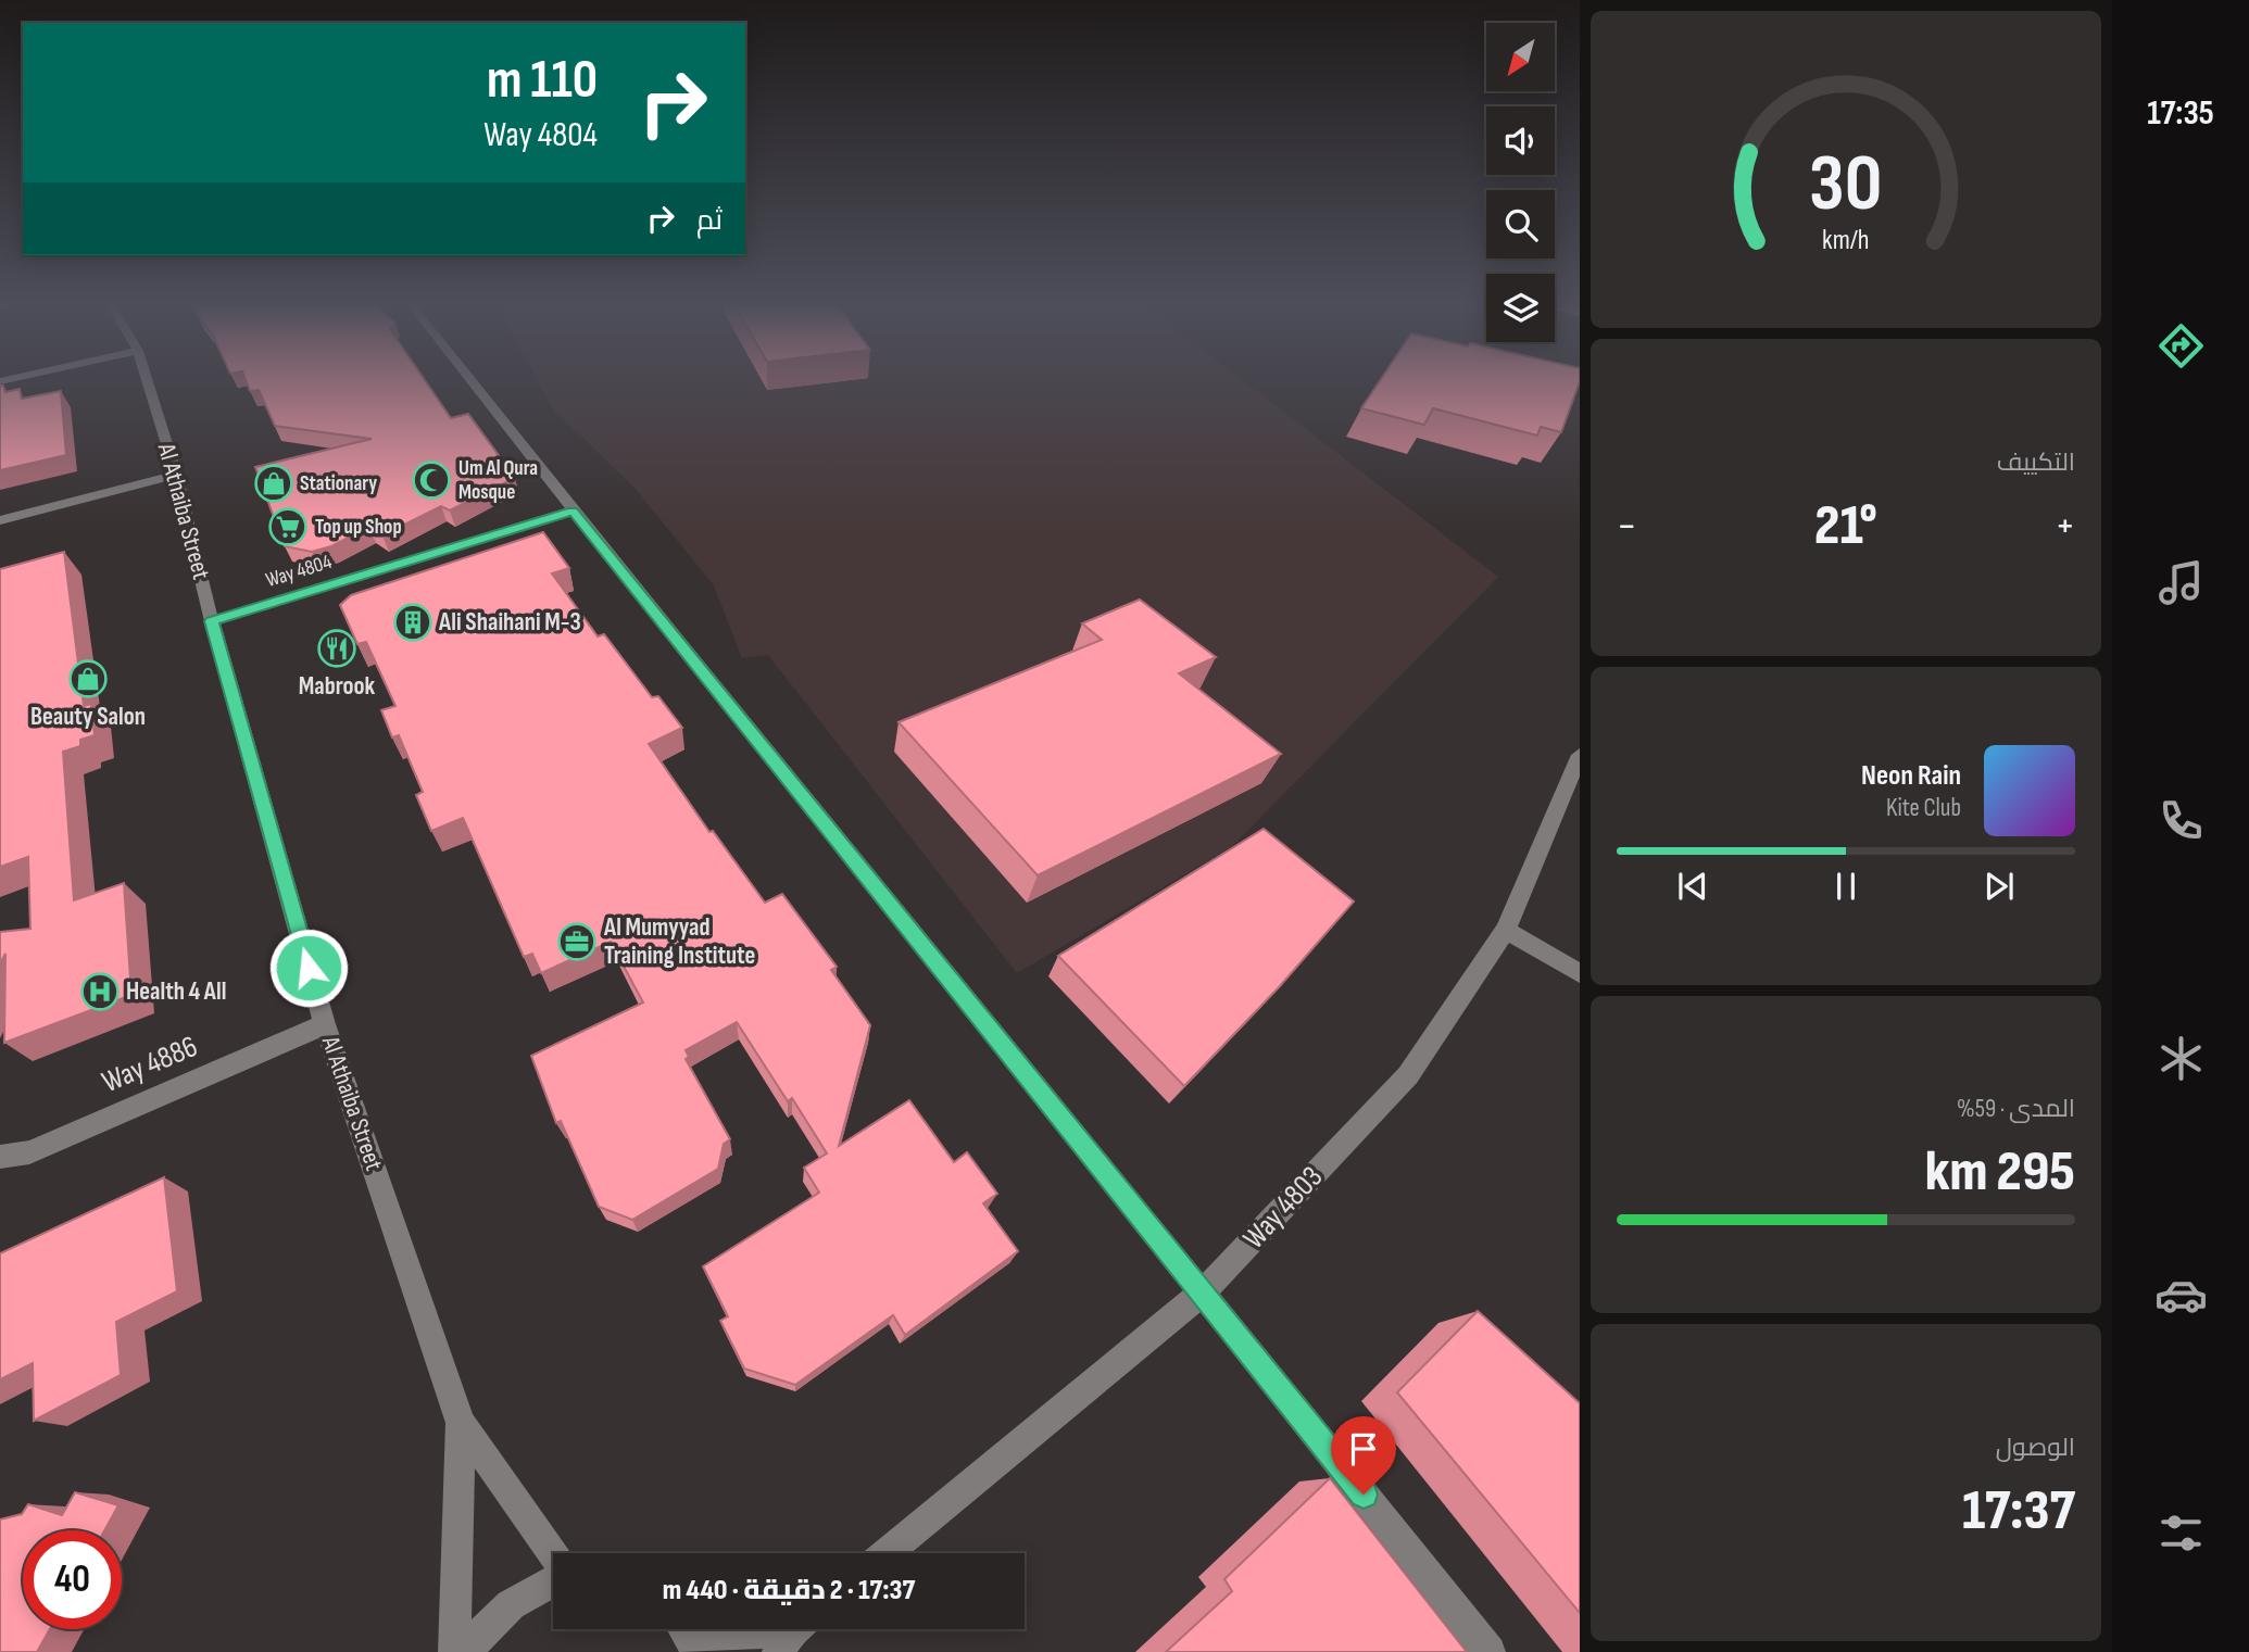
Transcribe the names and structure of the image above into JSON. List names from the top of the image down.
{
  "streets": {
    "street": [
      "Al Athaiba Street",
      "Way 4804",
      "Way 4886",
      "Way 4803"
    ]
  },
  "crossings": [
    ["Al Athaiba Street", "Way 4804"],
    ["Al Athaiba Street", "Way 4886"]
  ],
  "places": {
    "mosque": ["Um Al Qura Mosque"],
    "shop": ["Stationary", "Beauty Salon"],
    "supermarket": ["Top up Shop"],
    "building": ["Ali Shaihani M-3"],
    "restaurant": ["Mabrook"],
    "office": ["Al Mumyyad Training Institute"],
    "hospital": ["Health 4 All"]
  },
  "north": "bottom left",
  "page": {
    "tabs": "17:35",
    "turn": ["110 m", "Way 4804"],
    "then": "ثم",
    "tile": [
      "التكييف",
      ["المدى · 59%", "295 km"],
      ["الوصول", "17:37"]
    ],
    "heat": ["−", "21°", "+"],
    "song": ["Neon Rain", "Kite Club"],
    "limit": "40",
    "trip": "17:37 · 2 دقيقة · 440 m",
    "gauge": ["30", "km/h"]
  }
}
